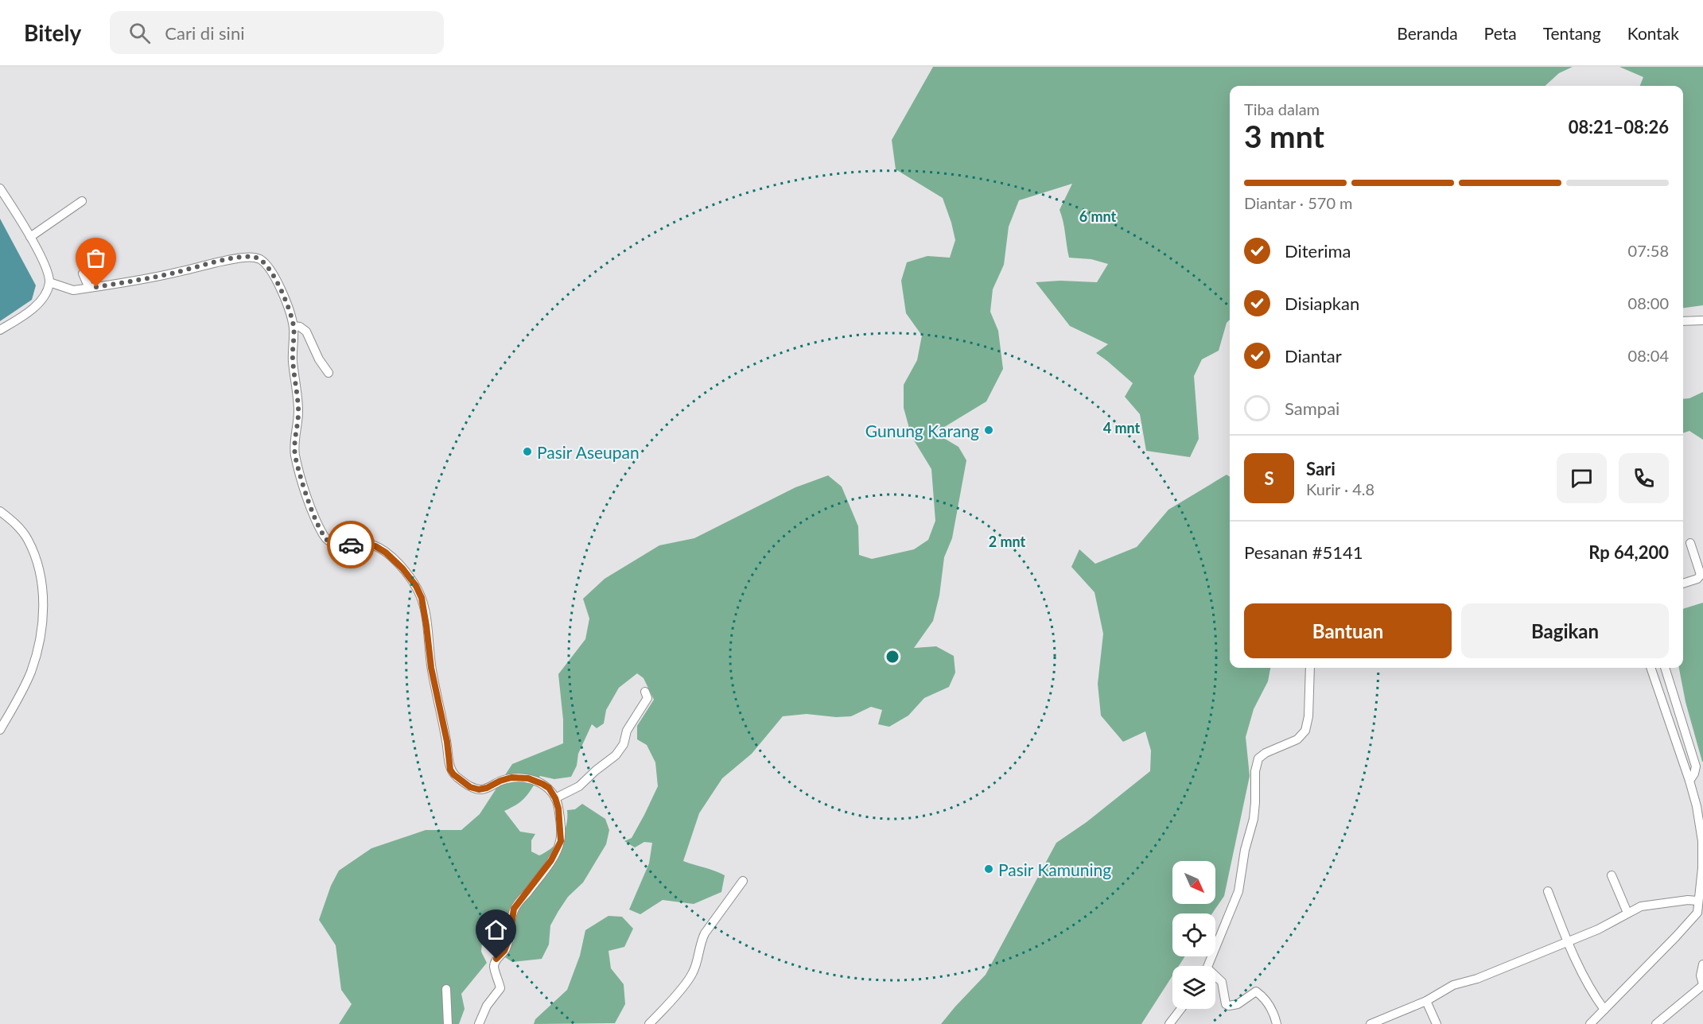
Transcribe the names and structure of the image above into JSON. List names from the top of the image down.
{
  "places": ["Gunung Karang", "Pasir Aseupan", "Pasir Kamuning"],
  "north": "bottom right",
  "page": {
    "header": "Bitely",
    "search": "Cari di sini",
    "nav": [
      "Beranda",
      "Peta",
      "Tentang",
      "Kontak"
    ],
    "heading": ["3 mnt", "Tiba dalam", "08:21–08:26"],
    "panel": [
      "Sari",
      "Kurir · 4.8",
      "Pesanan #5141",
      "Rp 64,200"
    ],
    "bar": "Diantar · 570 m",
    "list": [
      ["Diterima", "07:58"],
      ["Disiapkan", "08:00"],
      ["Diantar", "08:04"],
      "Sampai"
    ],
    "round": "S",
    "buttons": ["Bantuan", "Bagikan"]
  },
  "rings": ["6 mnt", "4 mnt", "2 mnt"]
}
